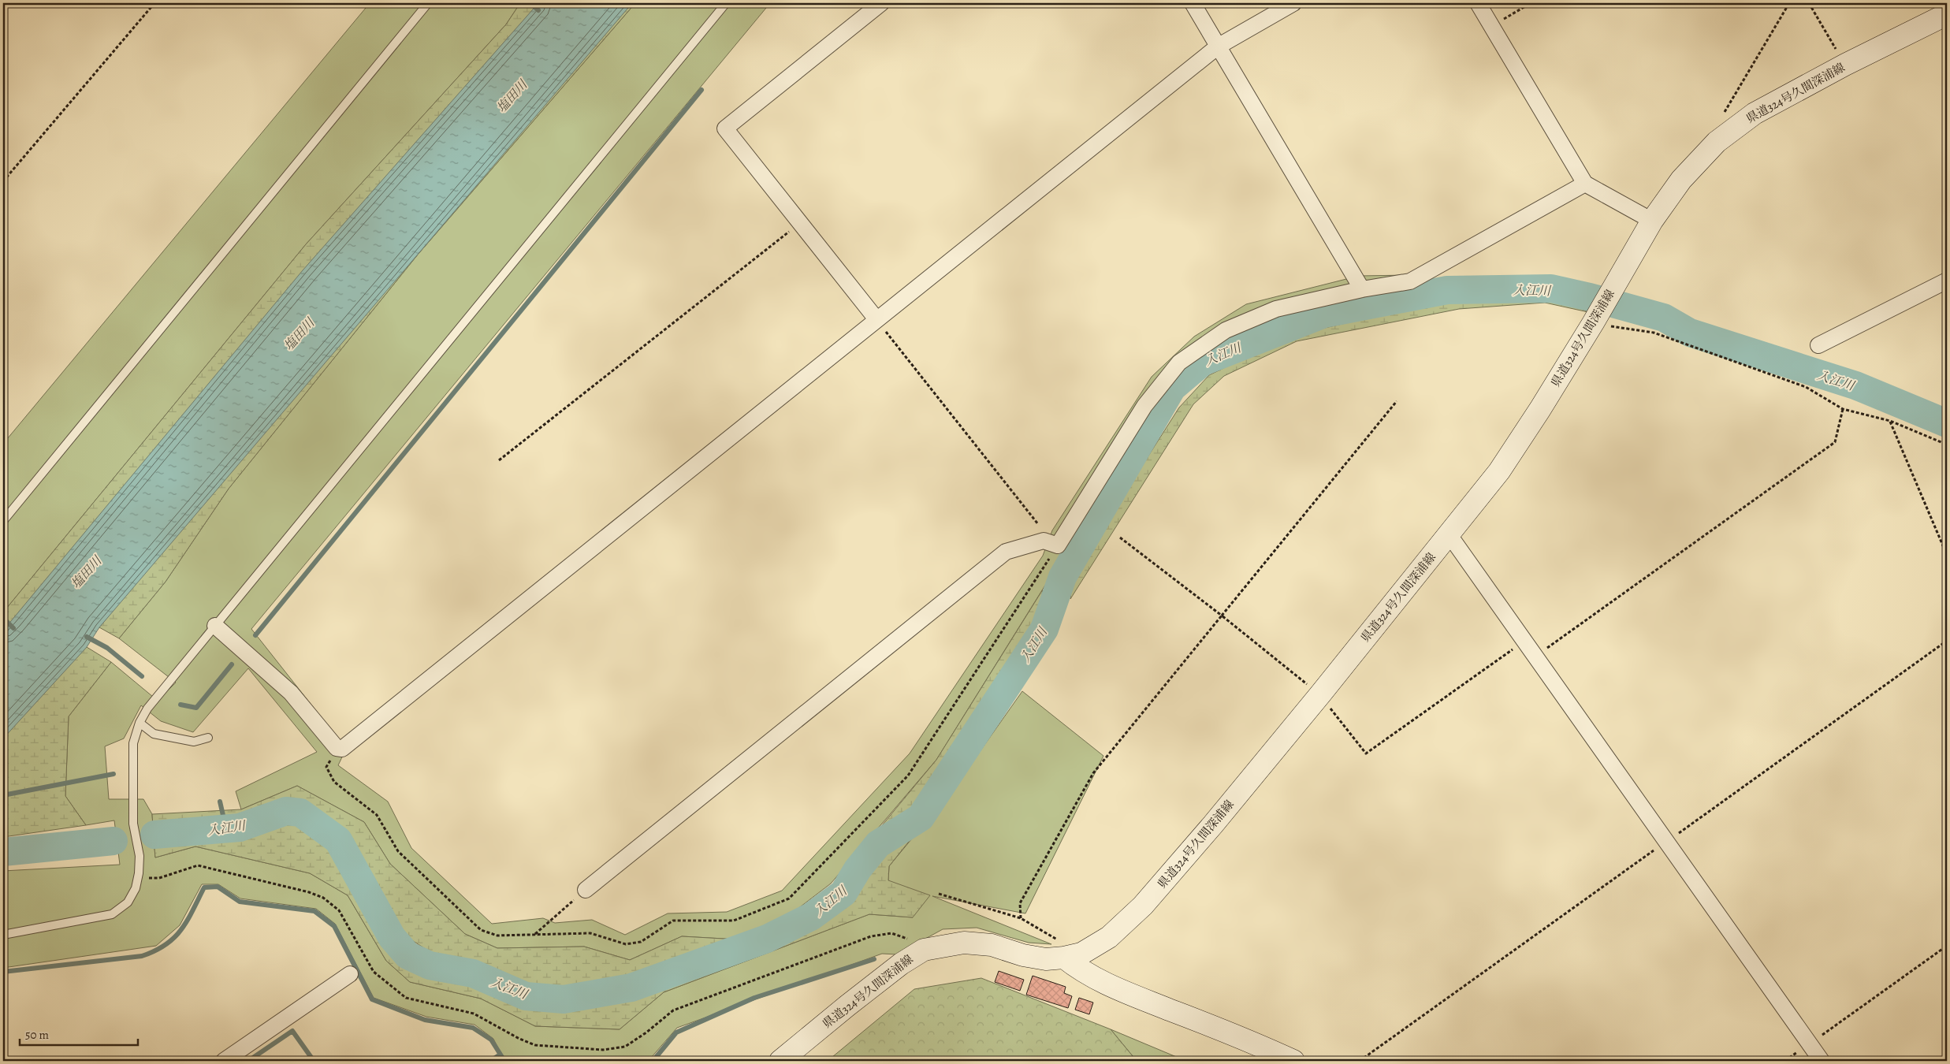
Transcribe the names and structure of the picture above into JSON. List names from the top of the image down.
{
  "streets": {
    "main road": ["県道324号久間深浦線"]
  },
  "water": ["塩田川", "入江川"],
  "scale_bar": "50 m"
}
